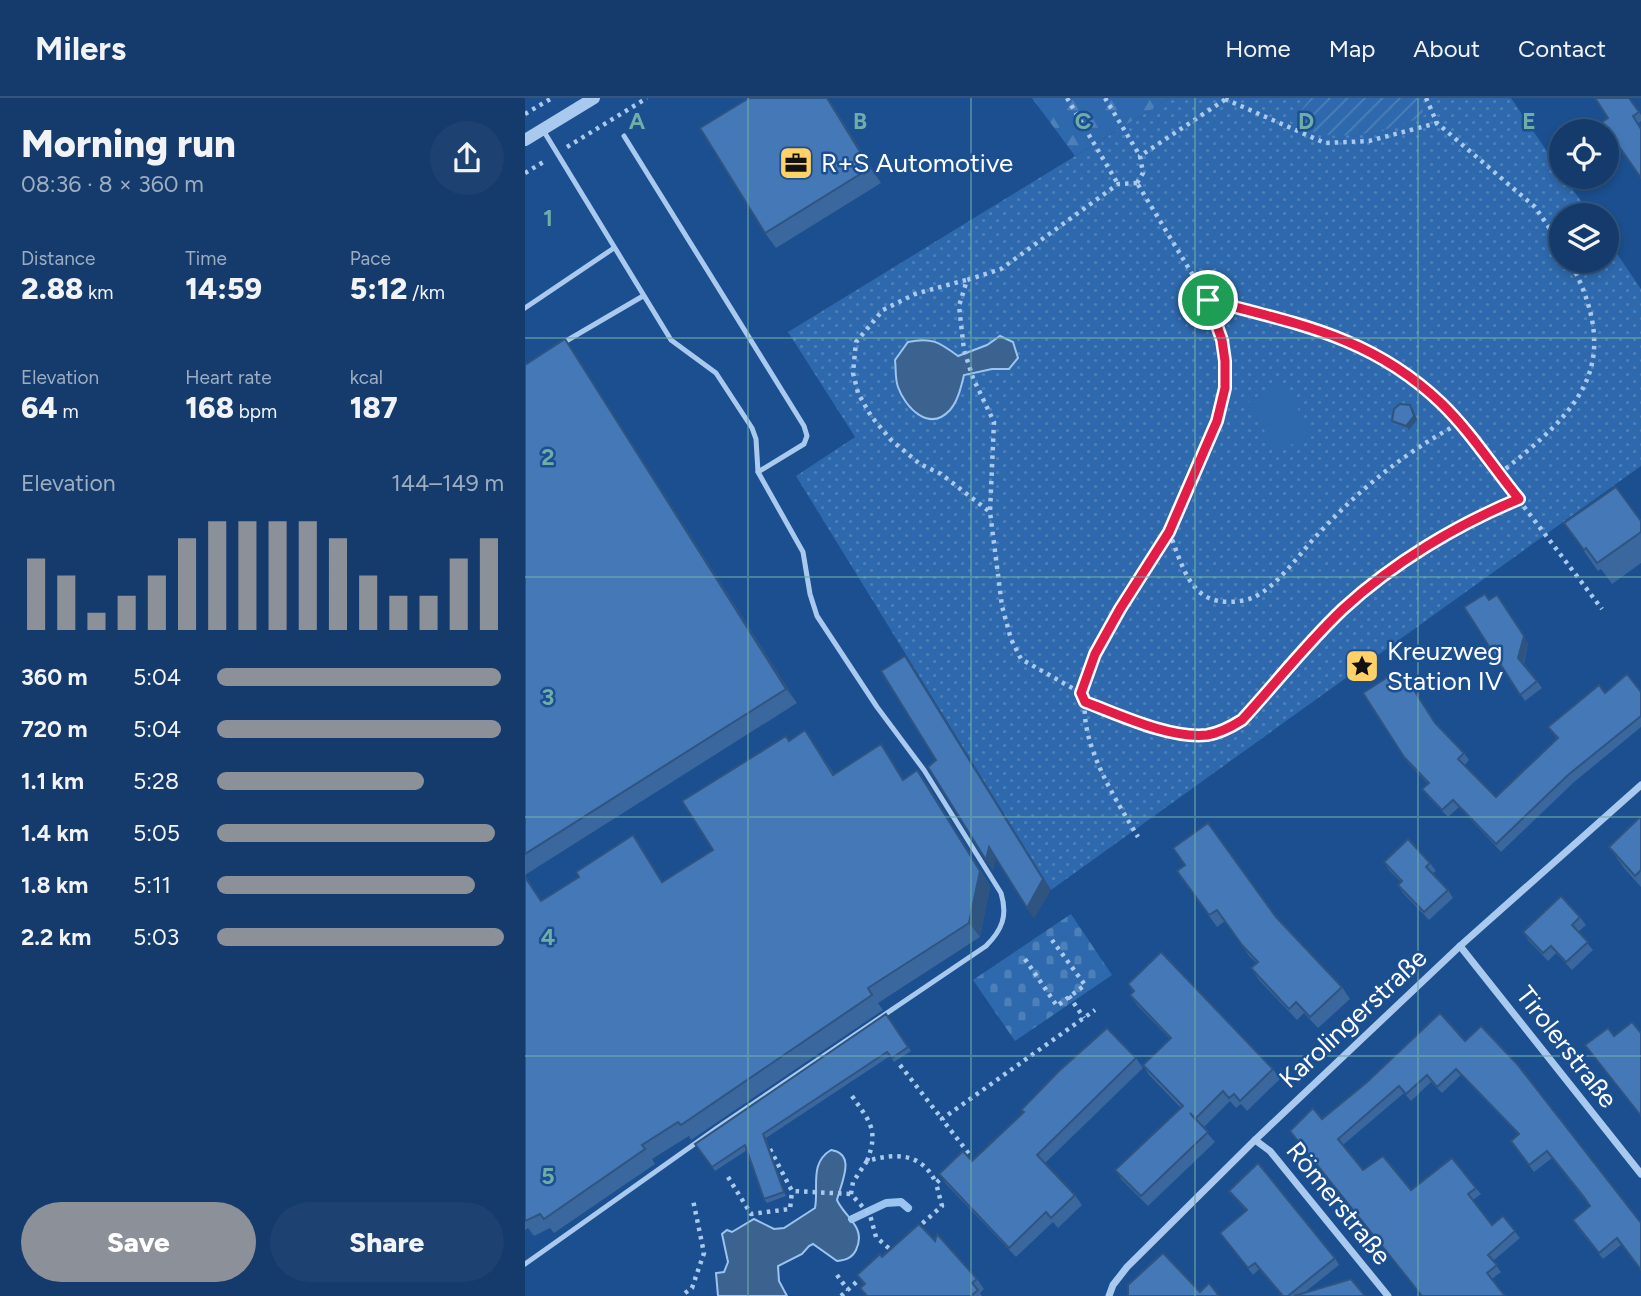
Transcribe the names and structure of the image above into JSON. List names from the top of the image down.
{
  "streets": {
    "street": ["Karolingerstraße", "Tirolerstraße", "Römerstraße"]
  },
  "crossings": [
    ["Karolingerstraße", "Tirolerstraße"],
    ["Karolingerstraße", "Römerstraße"]
  ],
  "places": {
    "office": ["R+S Automotive"],
    "place": ["Kreuzweg Station IV"]
  },
  "page": {
    "header": "Milers",
    "nav": [
      "Home",
      "Map",
      "About",
      "Contact"
    ],
    "heading": ["Morning run", "08:36 · 8 × 360 m"],
    "stats": [
      ["Distance", "2.88 km"],
      ["Time", "14:59"],
      ["Pace", "5:12 /km"],
      ["Elevation", "64 m"],
      ["Heart rate", "168 bpm"],
      ["kcal", "187"]
    ],
    "chart": ["Elevation", "144–149 m"],
    "list": [
      {
        "name": "360 m",
        "note": "5:04"
      },
      {
        "name": "720 m",
        "note": "5:04"
      },
      {
        "name": "1.1 km",
        "note": "5:28"
      },
      {
        "name": "1.4 km",
        "note": "5:05"
      },
      {
        "name": "1.8 km",
        "note": "5:11"
      },
      {
        "name": "2.2 km",
        "note": "5:03"
      }
    ],
    "buttons": ["Save", "Share"]
  },
  "grid": {
    "columns": [
      "A",
      "B",
      "C",
      "D",
      "E"
    ],
    "rows": [
      "1",
      "2",
      "3",
      "4",
      "5"
    ]
  }
}
